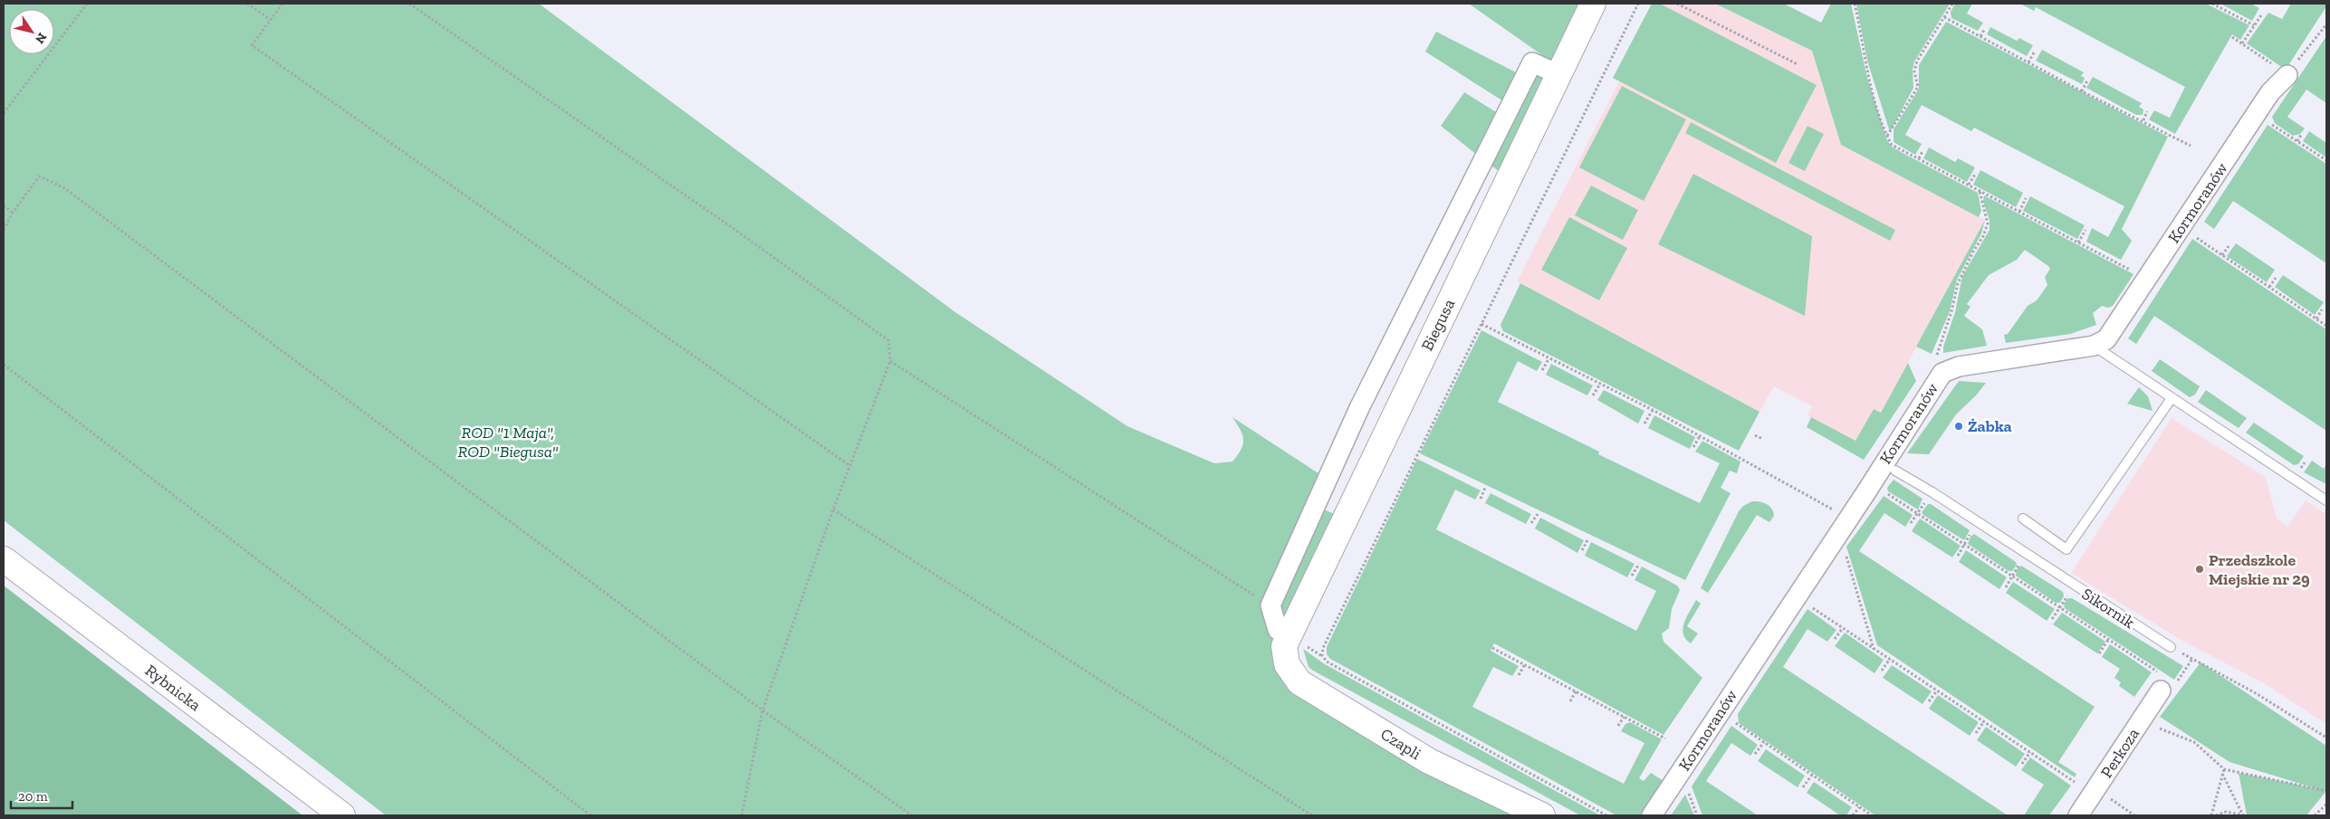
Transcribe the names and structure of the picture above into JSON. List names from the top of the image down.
{
  "streets": {
    "street": [
      "Kormoranów",
      "Biegusa",
      "Rybnicka",
      "Czapli",
      "Perkoza"
    ],
    "lane": ["Sikornik"]
  },
  "crossings": [
    ["Biegusa", "Czapli"]
  ],
  "parks": ["ROD \"1 Maja\", ROD \"Biegusa\""],
  "places": ["Żabka", "Przedszkole Miejskie nr 29"],
  "scale_bar": "20 m",
  "north": "bottom right"
}
